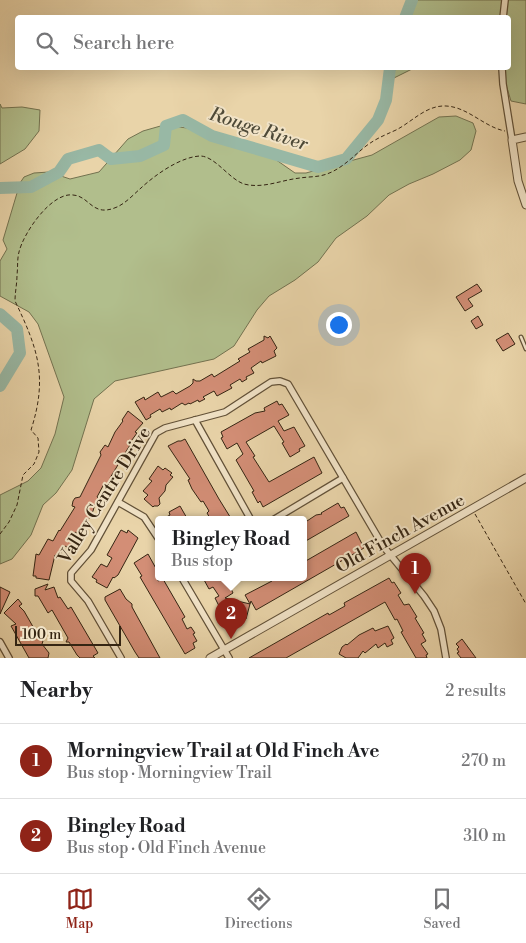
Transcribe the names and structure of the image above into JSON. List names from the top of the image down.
{
  "streets": {
    "street": ["Valley Centre Drive", "Old Finch Avenue"]
  },
  "crossings": [
    ["Valley Centre Drive", "Old Finch Avenue"]
  ],
  "water": ["Rouge River"],
  "scale_bar": "100 m",
  "page": {
    "search": "Search here",
    "popup": ["Bingley Road", "Bus stop"],
    "pins": ["1", "2"],
    "scale": "100 m",
    "heading": ["Nearby", "2 results"],
    "list": [
      {
        "mark": "1",
        "name": "Morningview Trail at Old Finch Ave",
        "note": "Bus stop · Morningview Trail",
        "value": "270 m"
      },
      {
        "mark": "2",
        "name": "Bingley Road",
        "note": "Bus stop · Old Finch Avenue",
        "value": "310 m"
      }
    ],
    "nav": ["Map", "Directions", "Saved"]
  }
}
